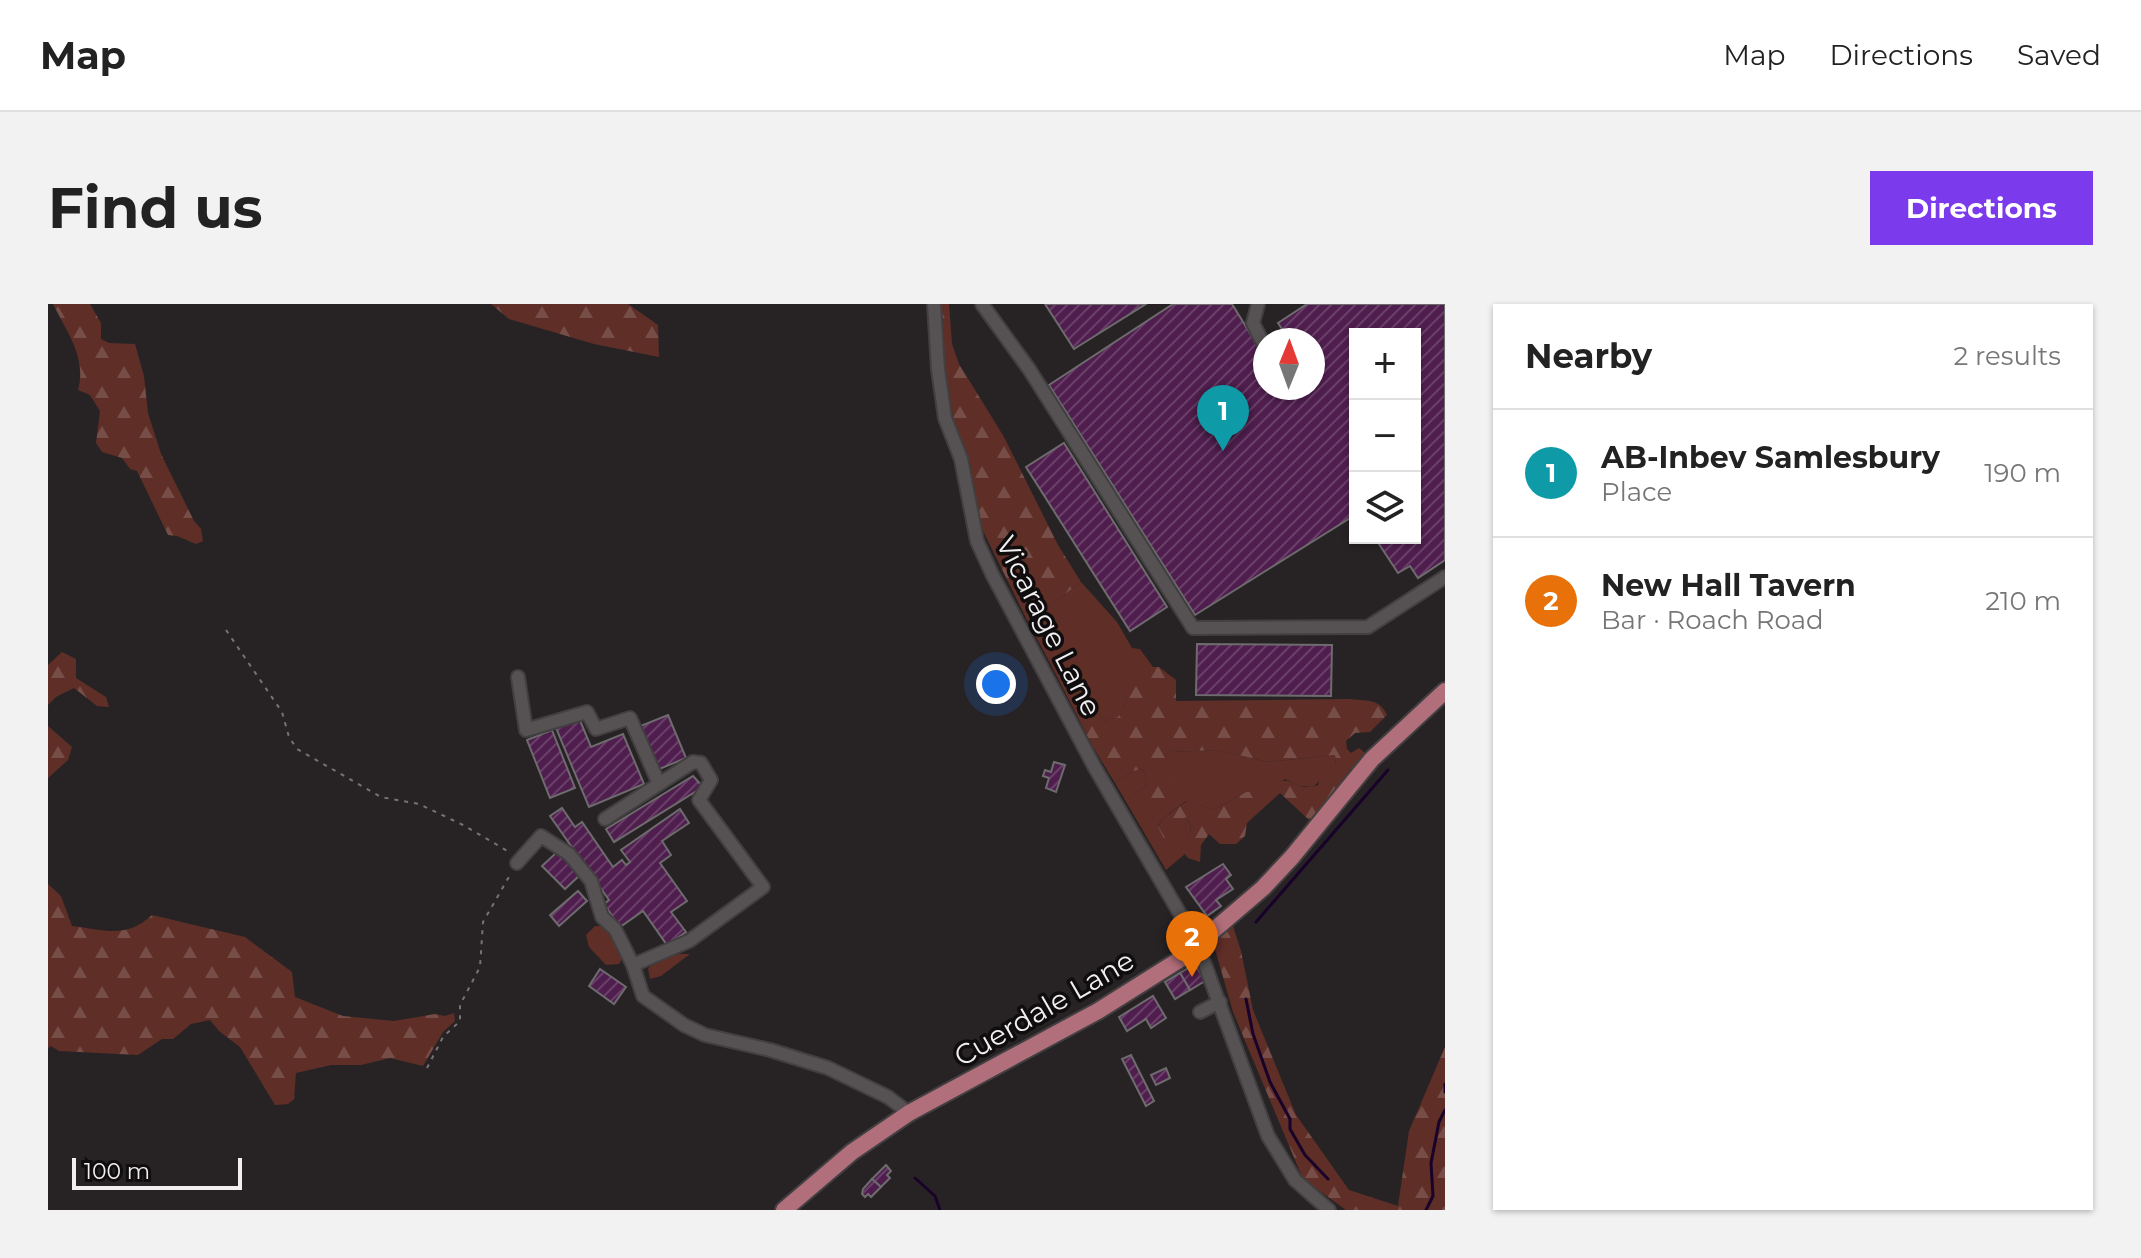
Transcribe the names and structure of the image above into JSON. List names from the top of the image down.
{
  "streets": {
    "main road": ["Cuerdale Lane"],
    "street": ["Vicarage Lane"]
  },
  "crossings": [
    ["Vicarage Lane", "Cuerdale Lane"]
  ],
  "scale_bar": "100 m",
  "north": "top",
  "page": {
    "header": "Map",
    "nav": ["Map", "Directions", "Saved"],
    "buttons": "Directions",
    "title": "Find us",
    "heading": ["Nearby", "2 results"],
    "map_buttons": ["+", "−"],
    "pins": ["1", "2"],
    "list": [
      {
        "mark": "1",
        "name": "AB-Inbev Samlesbury",
        "note": "Place",
        "value": "190 m"
      },
      {
        "mark": "2",
        "name": "New Hall Tavern",
        "note": "Bar · Roach Road",
        "value": "210 m"
      }
    ],
    "scale": "100 m"
  }
}
